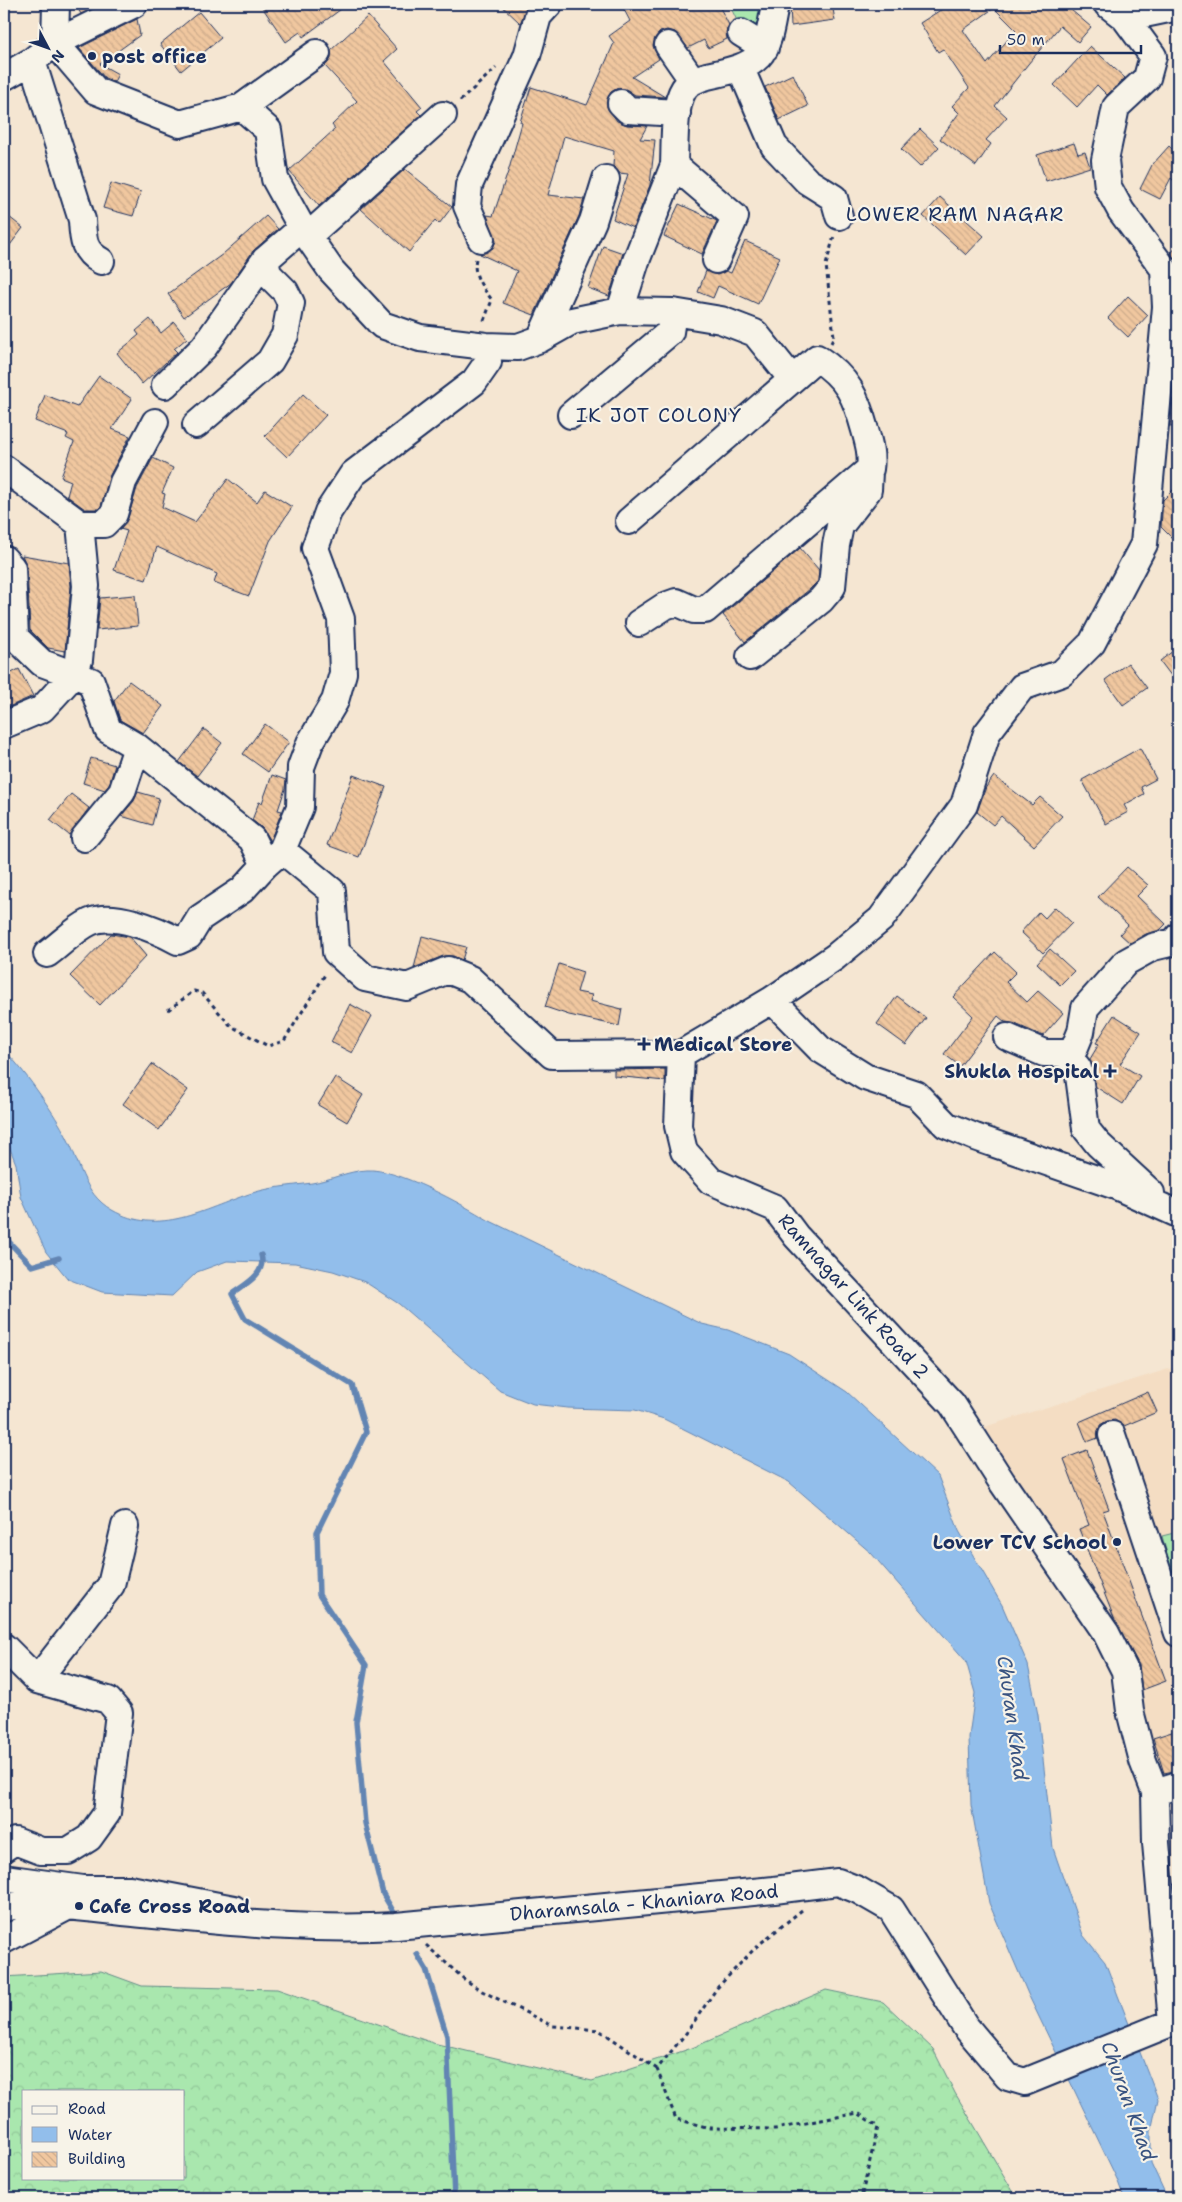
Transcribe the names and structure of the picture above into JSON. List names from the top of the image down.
{
  "streets": {
    "street": ["Ramnagar Link Road 2", "Dharamsala - Khaniara Road"]
  },
  "crossings": [
    ["Ramnagar Link Road 2", "Dharamsala - Khaniara Road"]
  ],
  "districts": ["LOWER RAM NAGAR", "IK JOT COLONY"],
  "water": ["Churan Khad"],
  "places": {
    "other": ["post office", "Lower TCV School", "Cafe Cross Road"],
    "health": ["Medical Store", "Shukla Hospital"]
  },
  "legend": ["Road", "Water", "Building"],
  "scale_bar": "50 m",
  "north": "bottom right"
}
